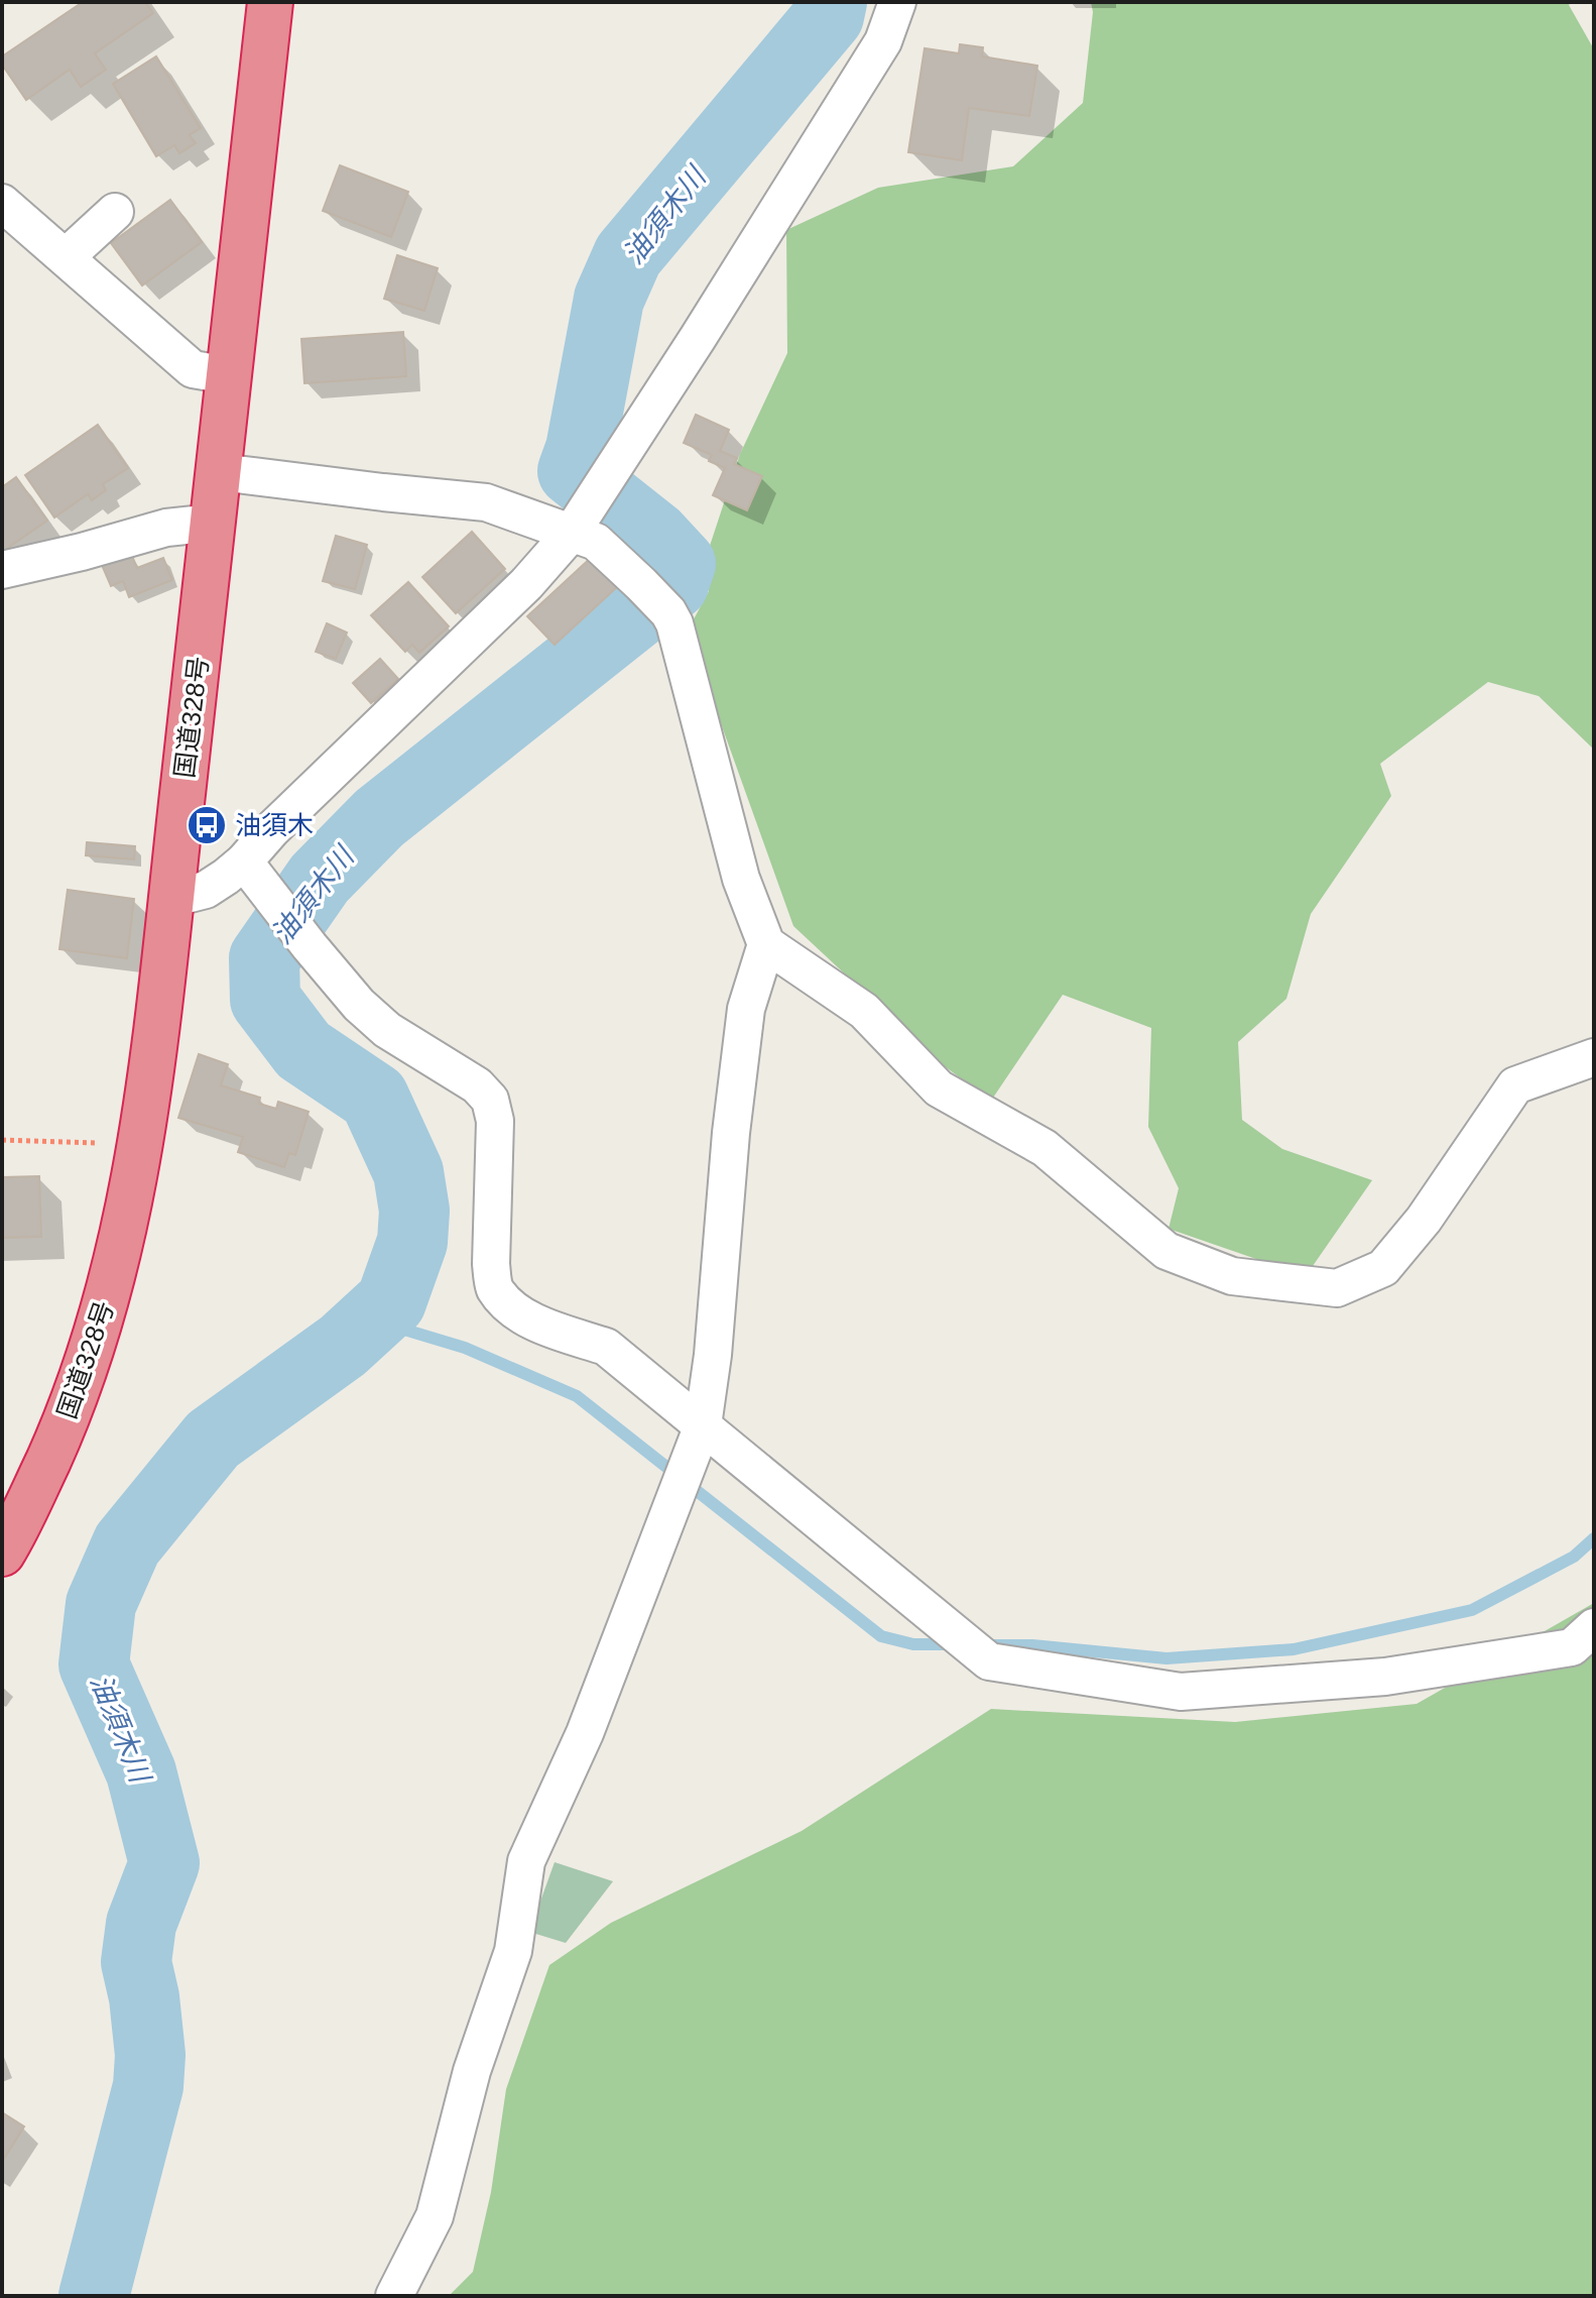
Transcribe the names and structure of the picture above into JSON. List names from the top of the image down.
{
  "streets": {
    "highway": ["国道328号"]
  },
  "water": ["油須木川"],
  "places": {
    "bus stop": ["油須木"]
  }
}
